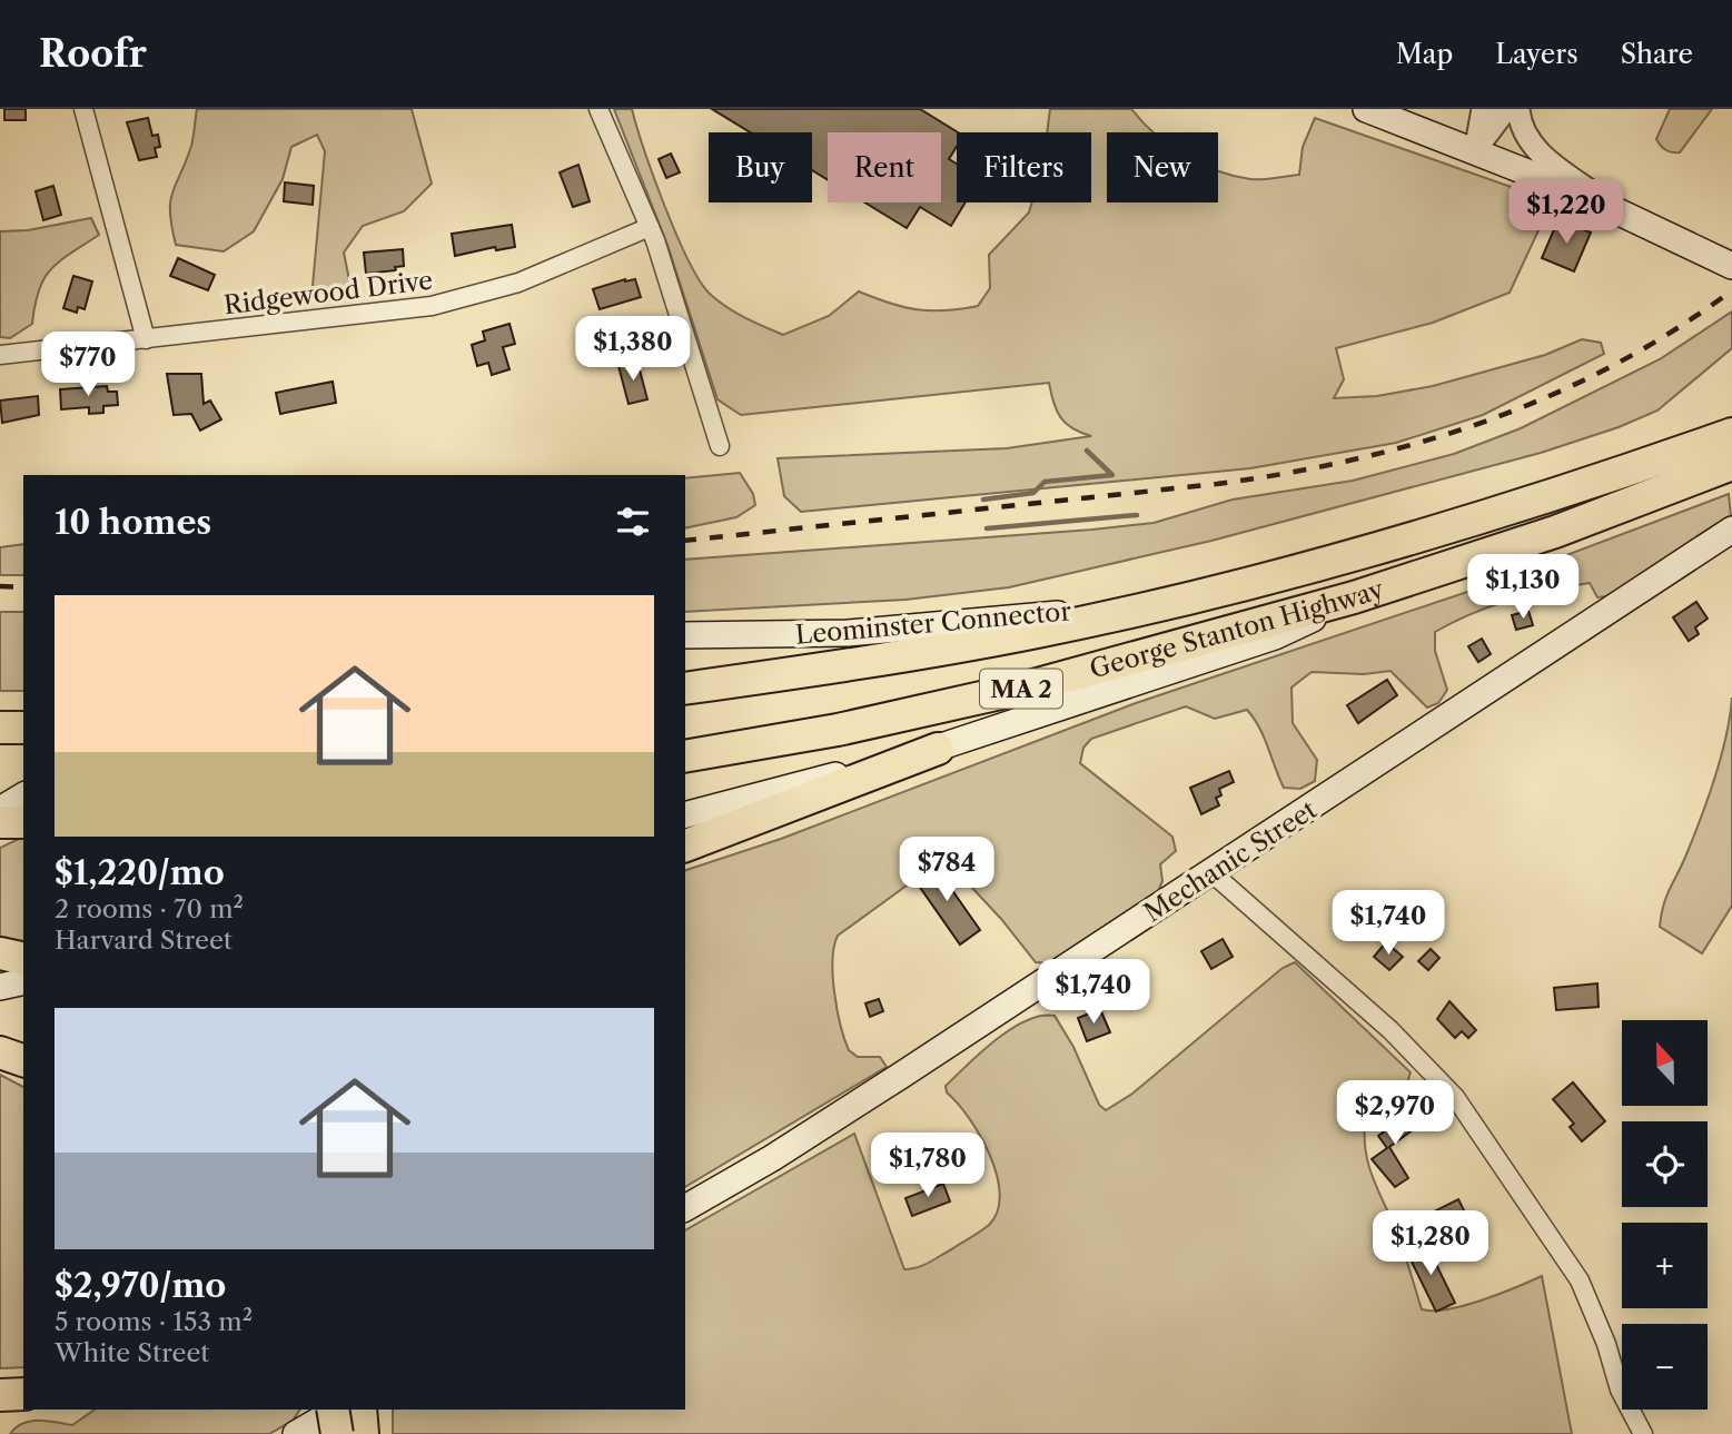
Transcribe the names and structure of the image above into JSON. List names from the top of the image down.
{
  "streets": {
    "highway": ["George Stanton Highway", "MA 2"],
    "main road": ["Leominster Connector", "Mechanic Street"],
    "street": ["Ridgewood Drive"]
  },
  "crossings": [
    ["Leominster Connector", "George Stanton Highway"]
  ],
  "north": "top",
  "page": {
    "header": "Roofr",
    "nav": ["Map", "Layers", "Share"],
    "chip": [
      "Buy",
      "Rent",
      "Filters",
      "New"
    ],
    "price": [
      "$1,220",
      "$1,380",
      "$770",
      "$1,130",
      "$784",
      "$1,740",
      "$1,740",
      "$2,970",
      "$1,780",
      "$1,280"
    ],
    "heading": "10 homes",
    "list": [
      {
        "name": "$1,220/mo",
        "note": "2 rooms · 70 m² · Harvard Street"
      },
      {
        "name": "$2,970/mo",
        "note": "5 rooms · 153 m² · White Street"
      }
    ],
    "map_buttons": ["+", "−"]
  }
}
